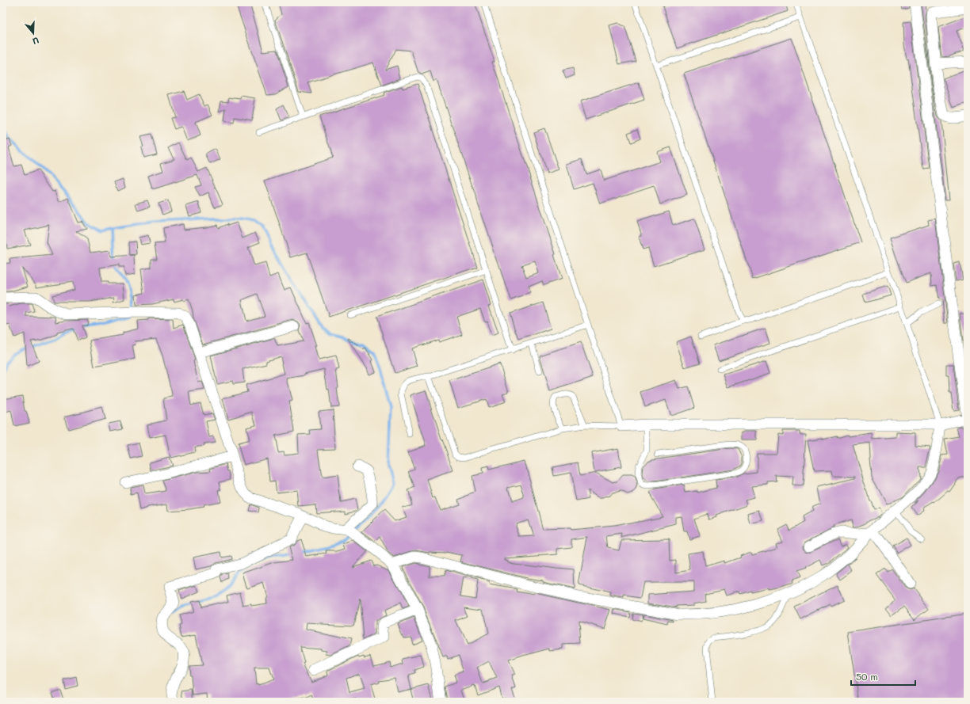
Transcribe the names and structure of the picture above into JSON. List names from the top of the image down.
{
  "scale_bar": "50 m",
  "north": "bottom"
}
